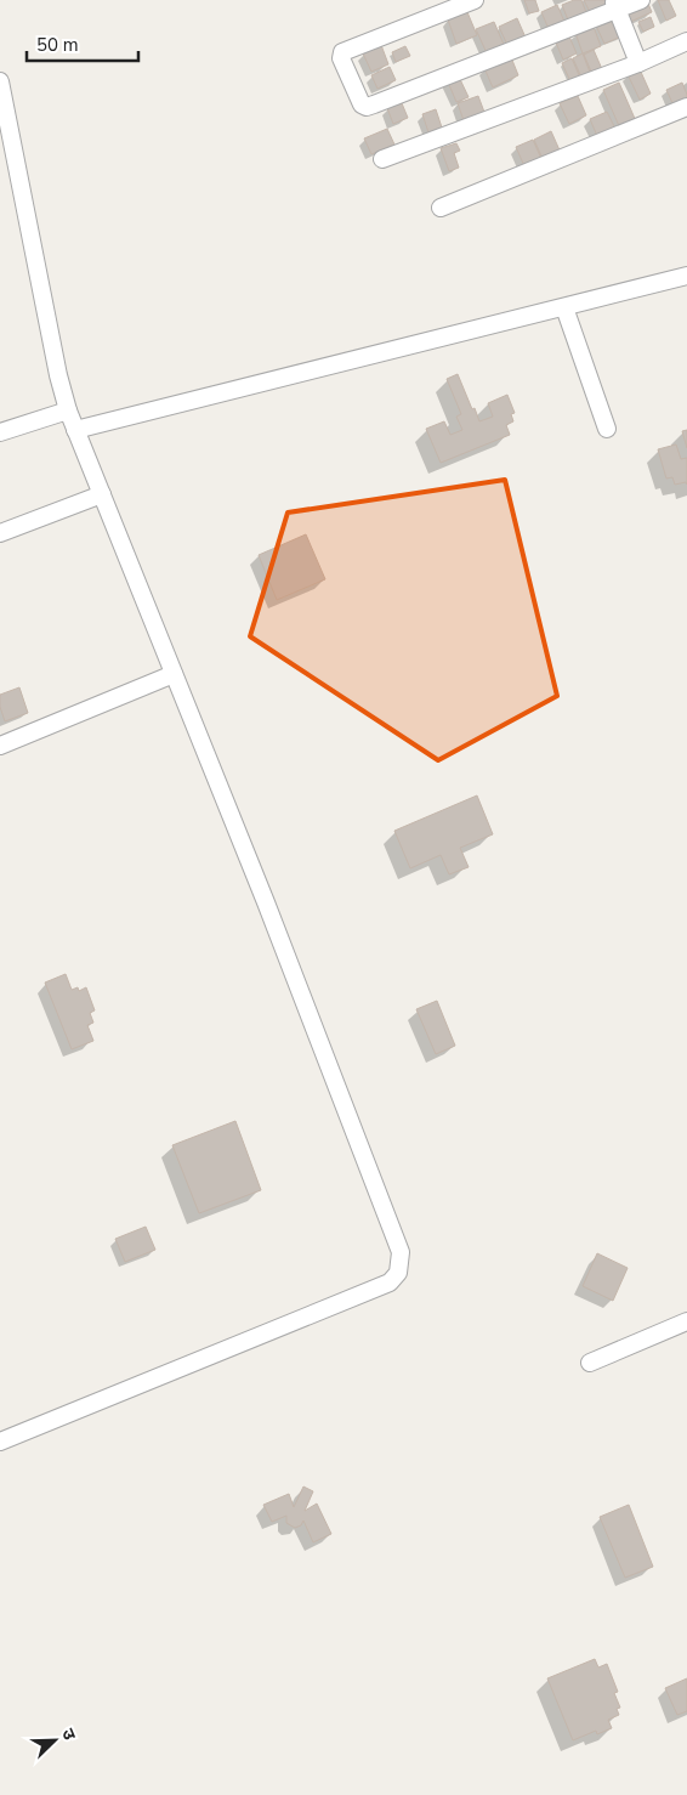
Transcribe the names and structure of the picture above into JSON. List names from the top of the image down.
{
  "scale_bar": "50 m",
  "north": "top right"
}
